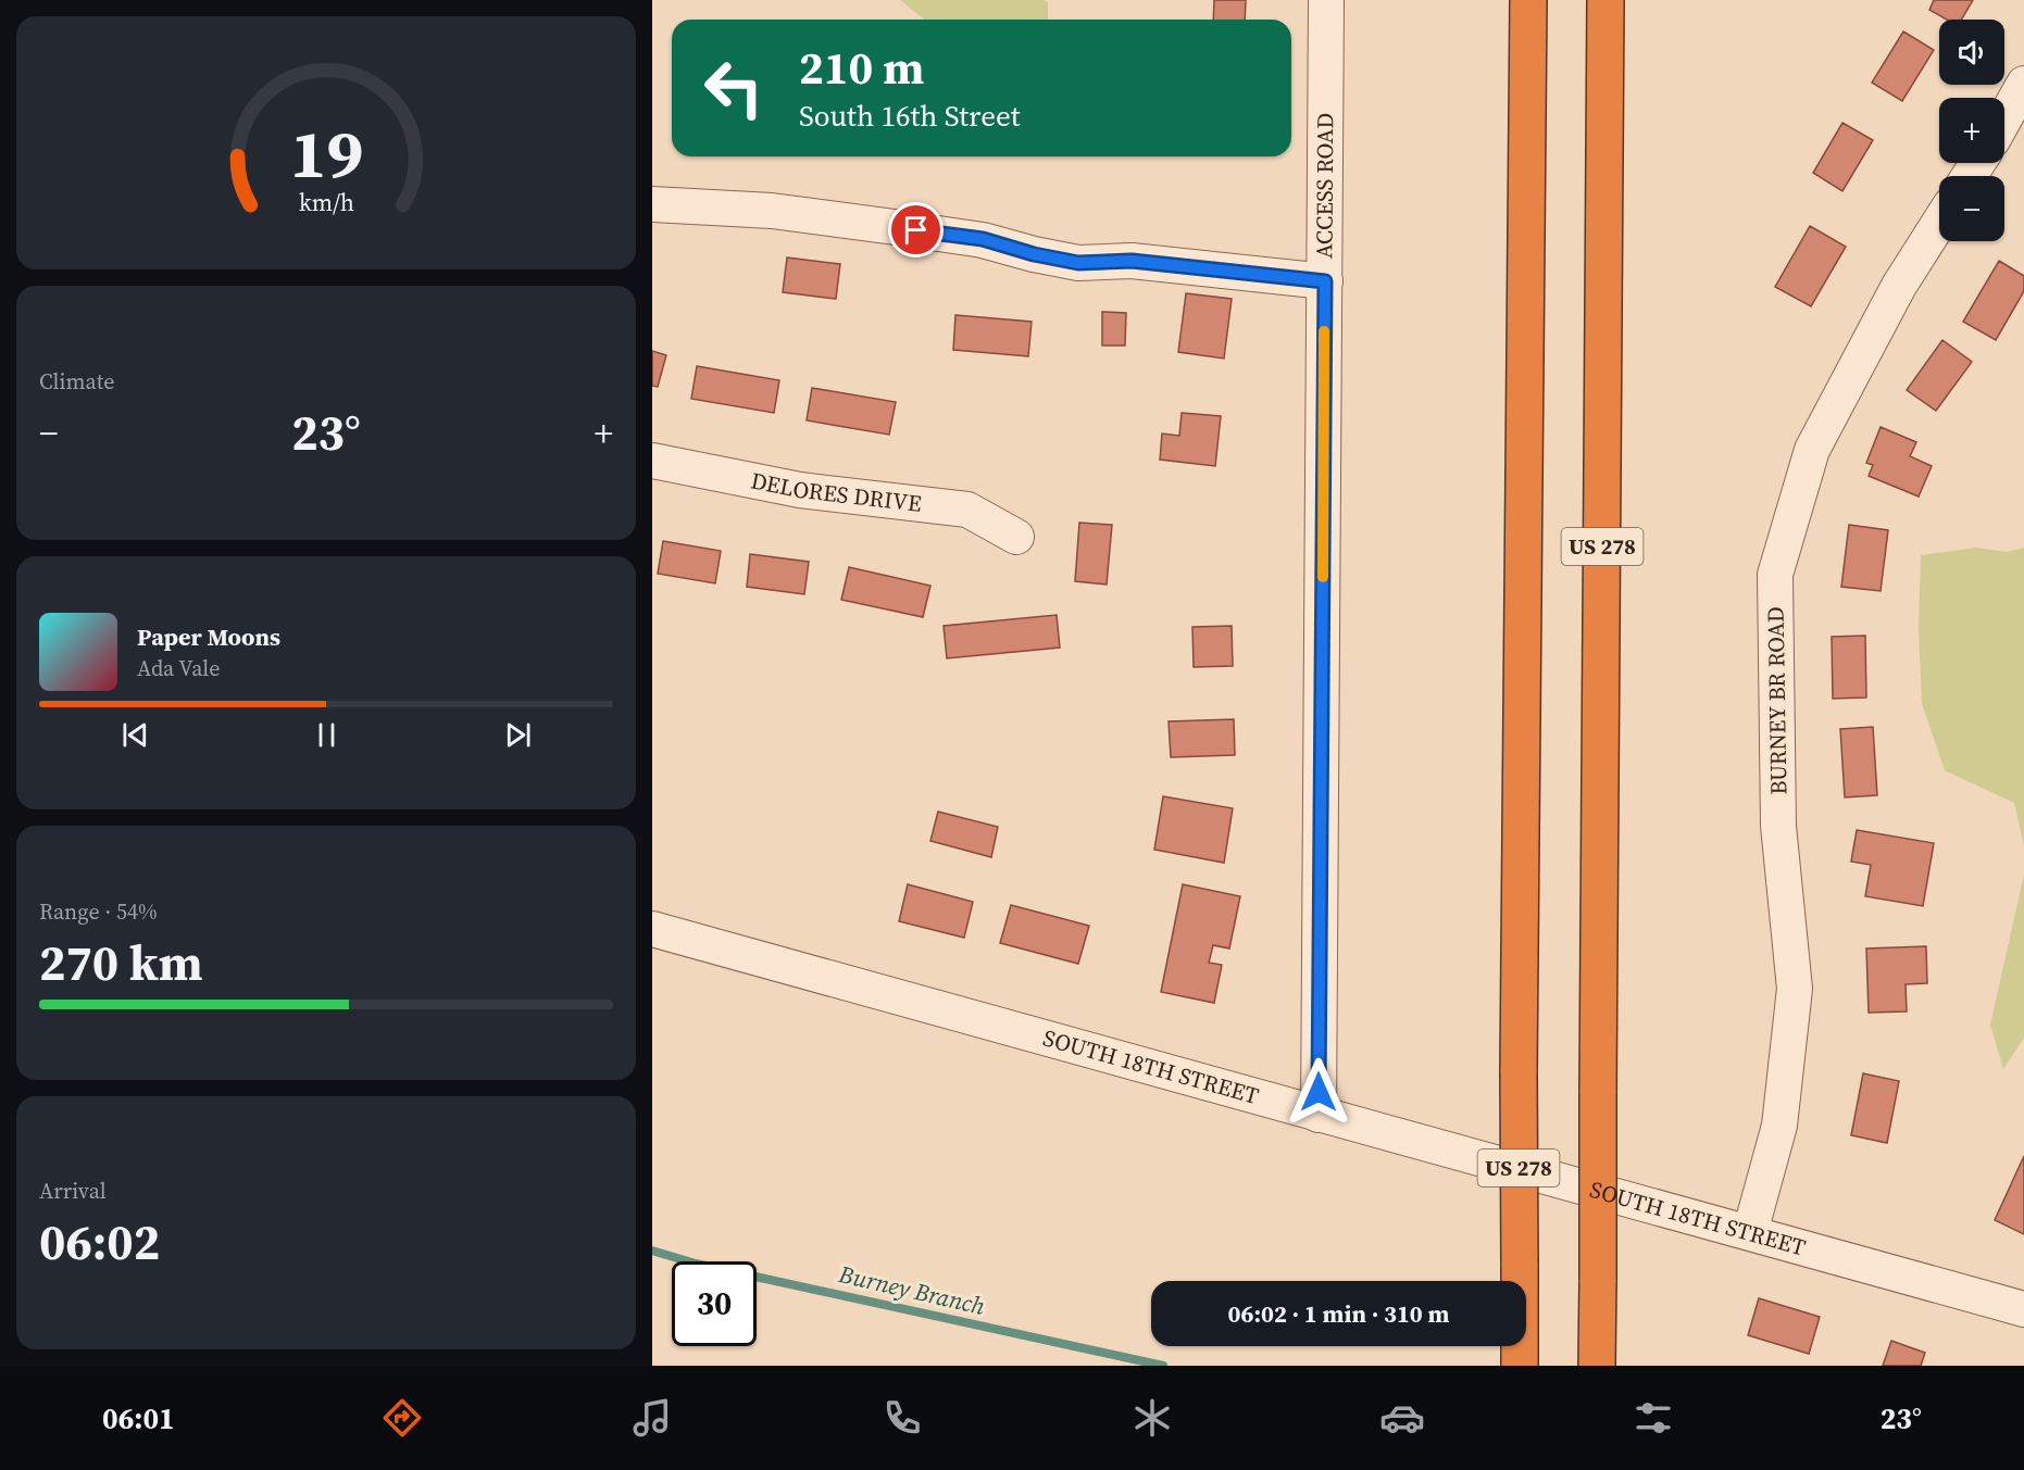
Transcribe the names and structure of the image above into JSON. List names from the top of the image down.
{
  "streets": {
    "highway": ["US 278"],
    "street": [
      "ACCESS ROAD",
      "DELORES DRIVE",
      "BURNEY BR ROAD",
      "SOUTH 18TH STREET"
    ]
  },
  "crossings": [
    ["ACCESS ROAD", "SOUTH 18TH STREET"],
    ["BURNEY BR ROAD", "SOUTH 18TH STREET"]
  ],
  "water": ["Burney Branch"],
  "page": {
    "map_buttons": ["+", "−"],
    "turn": ["210 m", "South 16th Street"],
    "tile": [
      "Climate",
      ["Range · 54%", "270 km"],
      ["Arrival", "06:02"]
    ],
    "heat": ["−", "23°", "+"],
    "song": ["Paper Moons", "Ada Vale"],
    "limit": "30",
    "trip": "06:02 · 1 min · 310 m",
    "tabs": ["06:01", "23°"],
    "gauge": ["19", "km/h"]
  }
}
